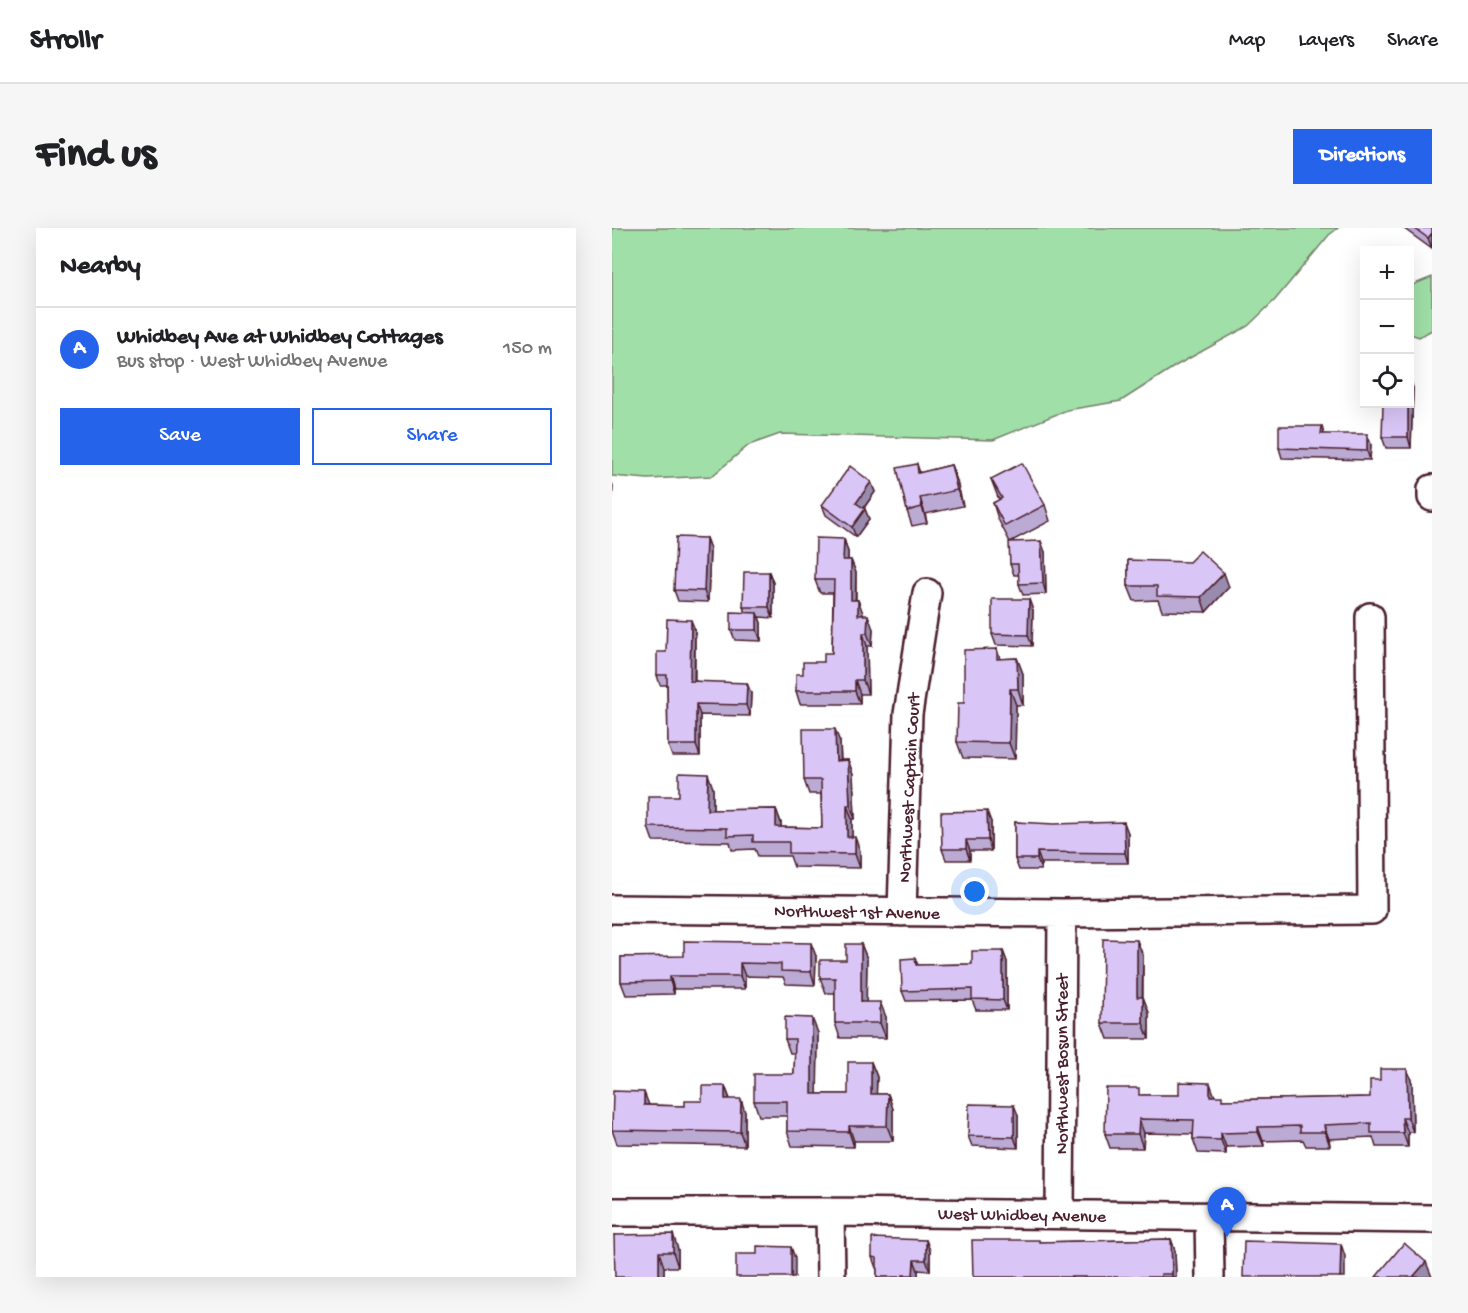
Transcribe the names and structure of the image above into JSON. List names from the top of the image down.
{
  "streets": {
    "street": [
      "Northwest Captain Court",
      "Northwest 1st Avenue",
      "Northwest Bosun Street",
      "West Whidbey Avenue"
    ]
  },
  "crossings": [
    ["Northwest Captain Court", "Northwest 1st Avenue"],
    ["Northwest 1st Avenue", "Northwest Bosun Street"],
    ["Northwest Bosun Street", "West Whidbey Avenue"]
  ],
  "page": {
    "header": "Strollr",
    "nav": ["Map", "Layers", "Share"],
    "buttons": [
      "Directions",
      ["Save", "Share"]
    ],
    "title": "Find us",
    "heading": "Nearby",
    "map_buttons": ["+", "−"],
    "list": [
      {
        "mark": "A",
        "name": "Whidbey Ave at Whidbey Cottages",
        "note": "Bus stop · West Whidbey Avenue",
        "value": "150 m"
      }
    ],
    "pins": "A"
  }
}
